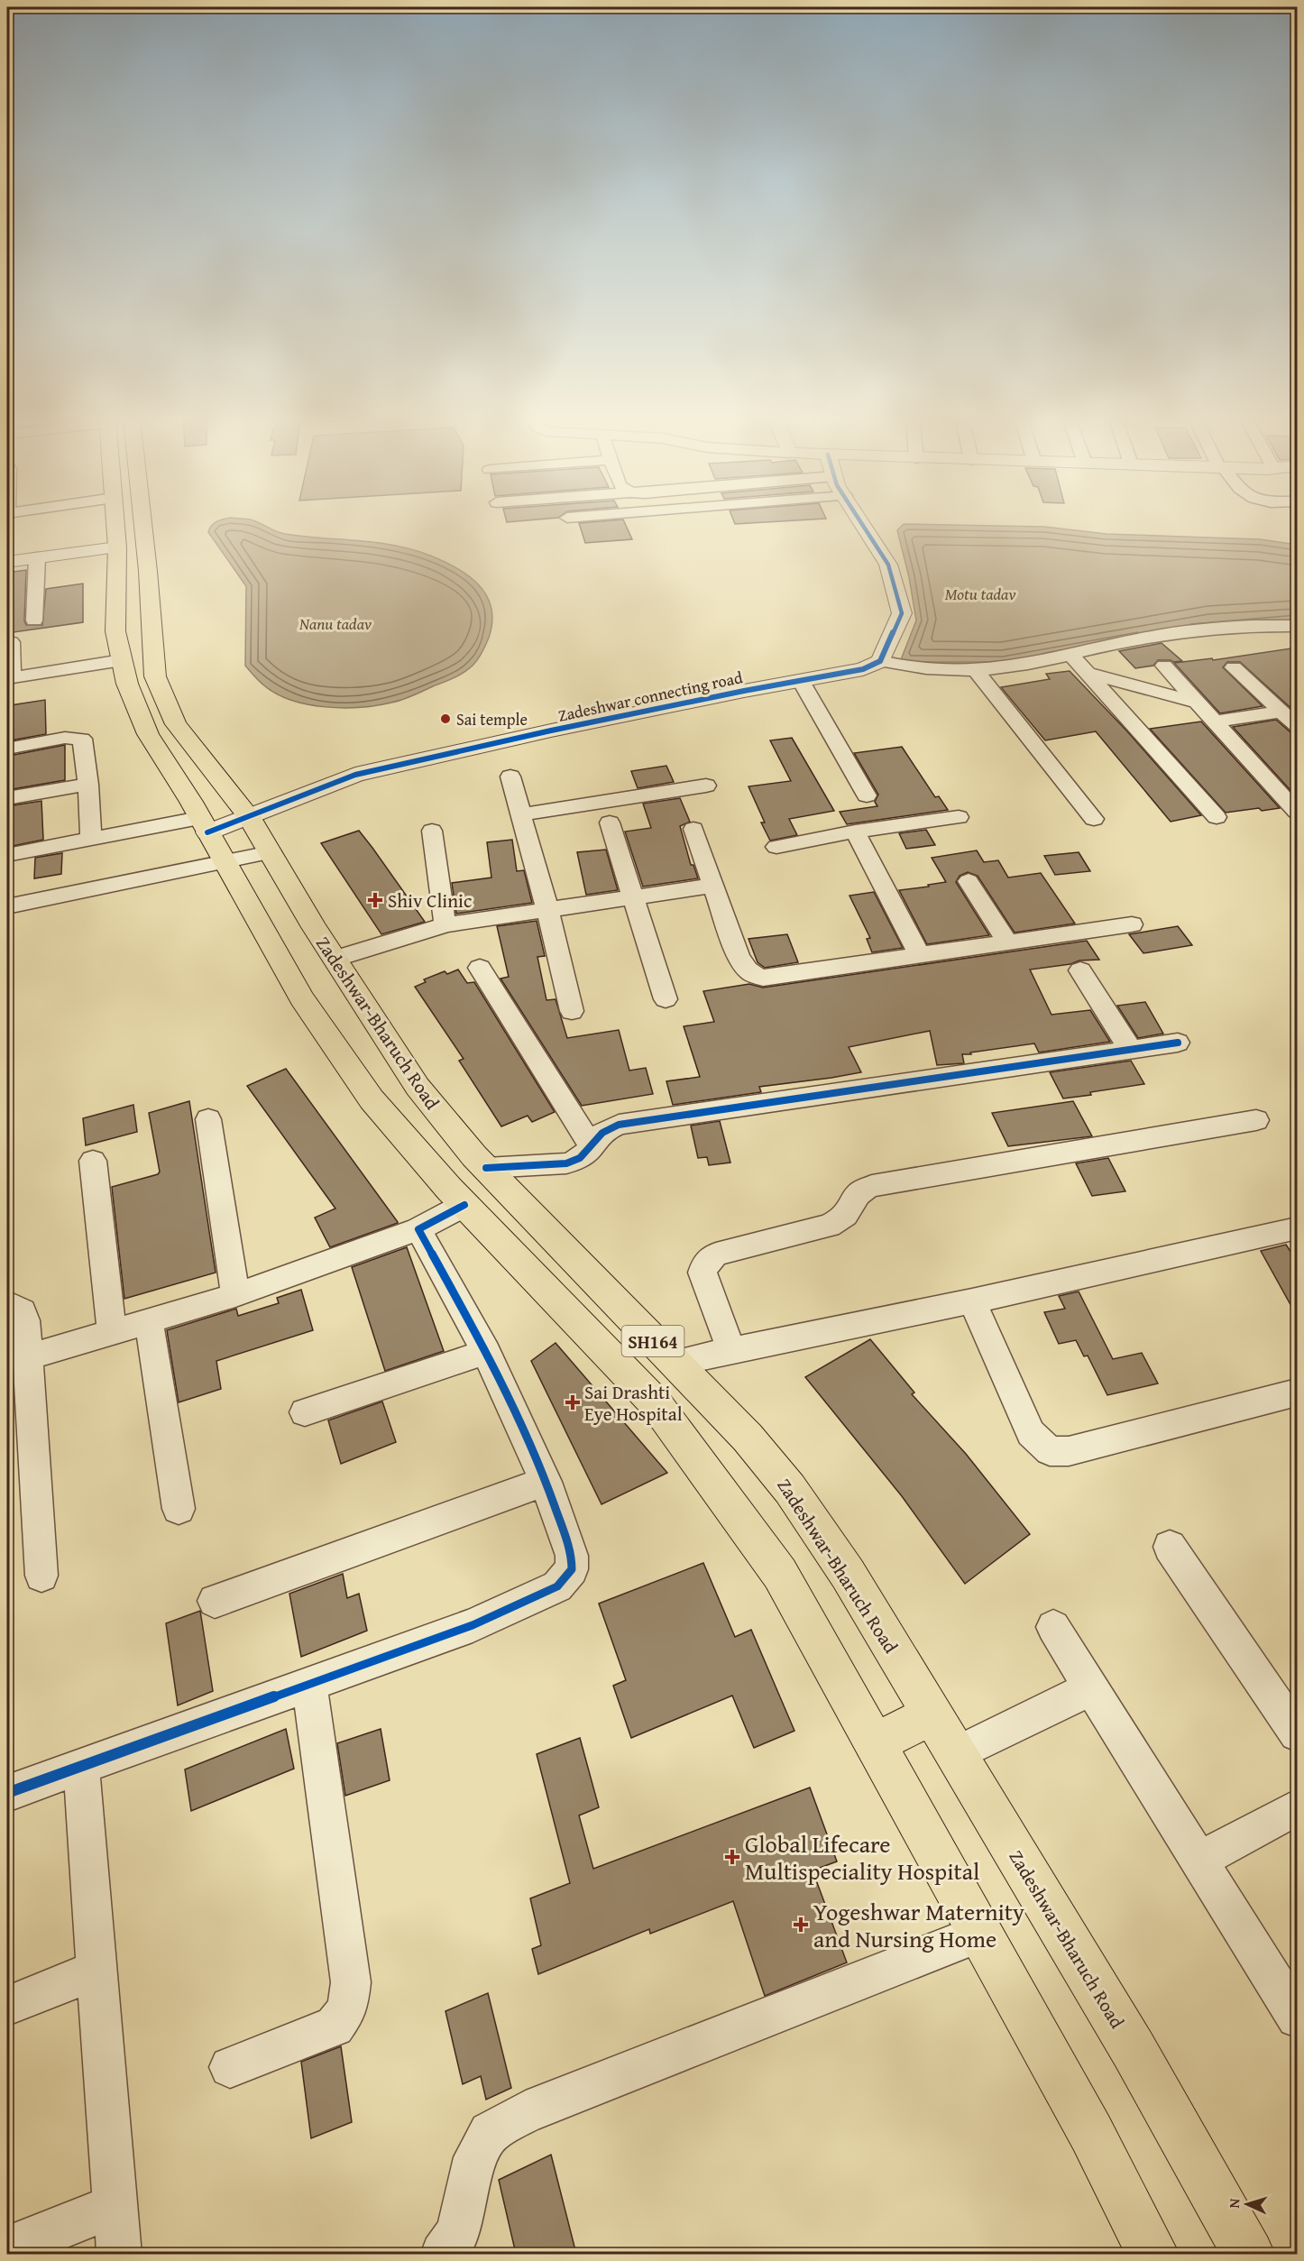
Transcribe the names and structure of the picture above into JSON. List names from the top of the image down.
{
  "streets": {
    "main road": ["Zadeshwar-Bharuch Road", "SH164"],
    "street": ["Zadeshwar connecting road"]
  },
  "crossings": [
    ["Zadeshwar connecting road", "Zadeshwar-Bharuch Road"],
    ["Zadeshwar connecting road", "SH164"]
  ],
  "water": ["Motu tadav", "Nanu tadav"],
  "places": {
    "other": ["Sai temple"],
    "health": [
      "Shiv Clinic",
      "Sai Drashti Eye Hospital",
      "Global Lifecare Multispeciality Hospital",
      "Yogeshwar Maternity and Nursing Home"
    ]
  },
  "north": "left"
}
